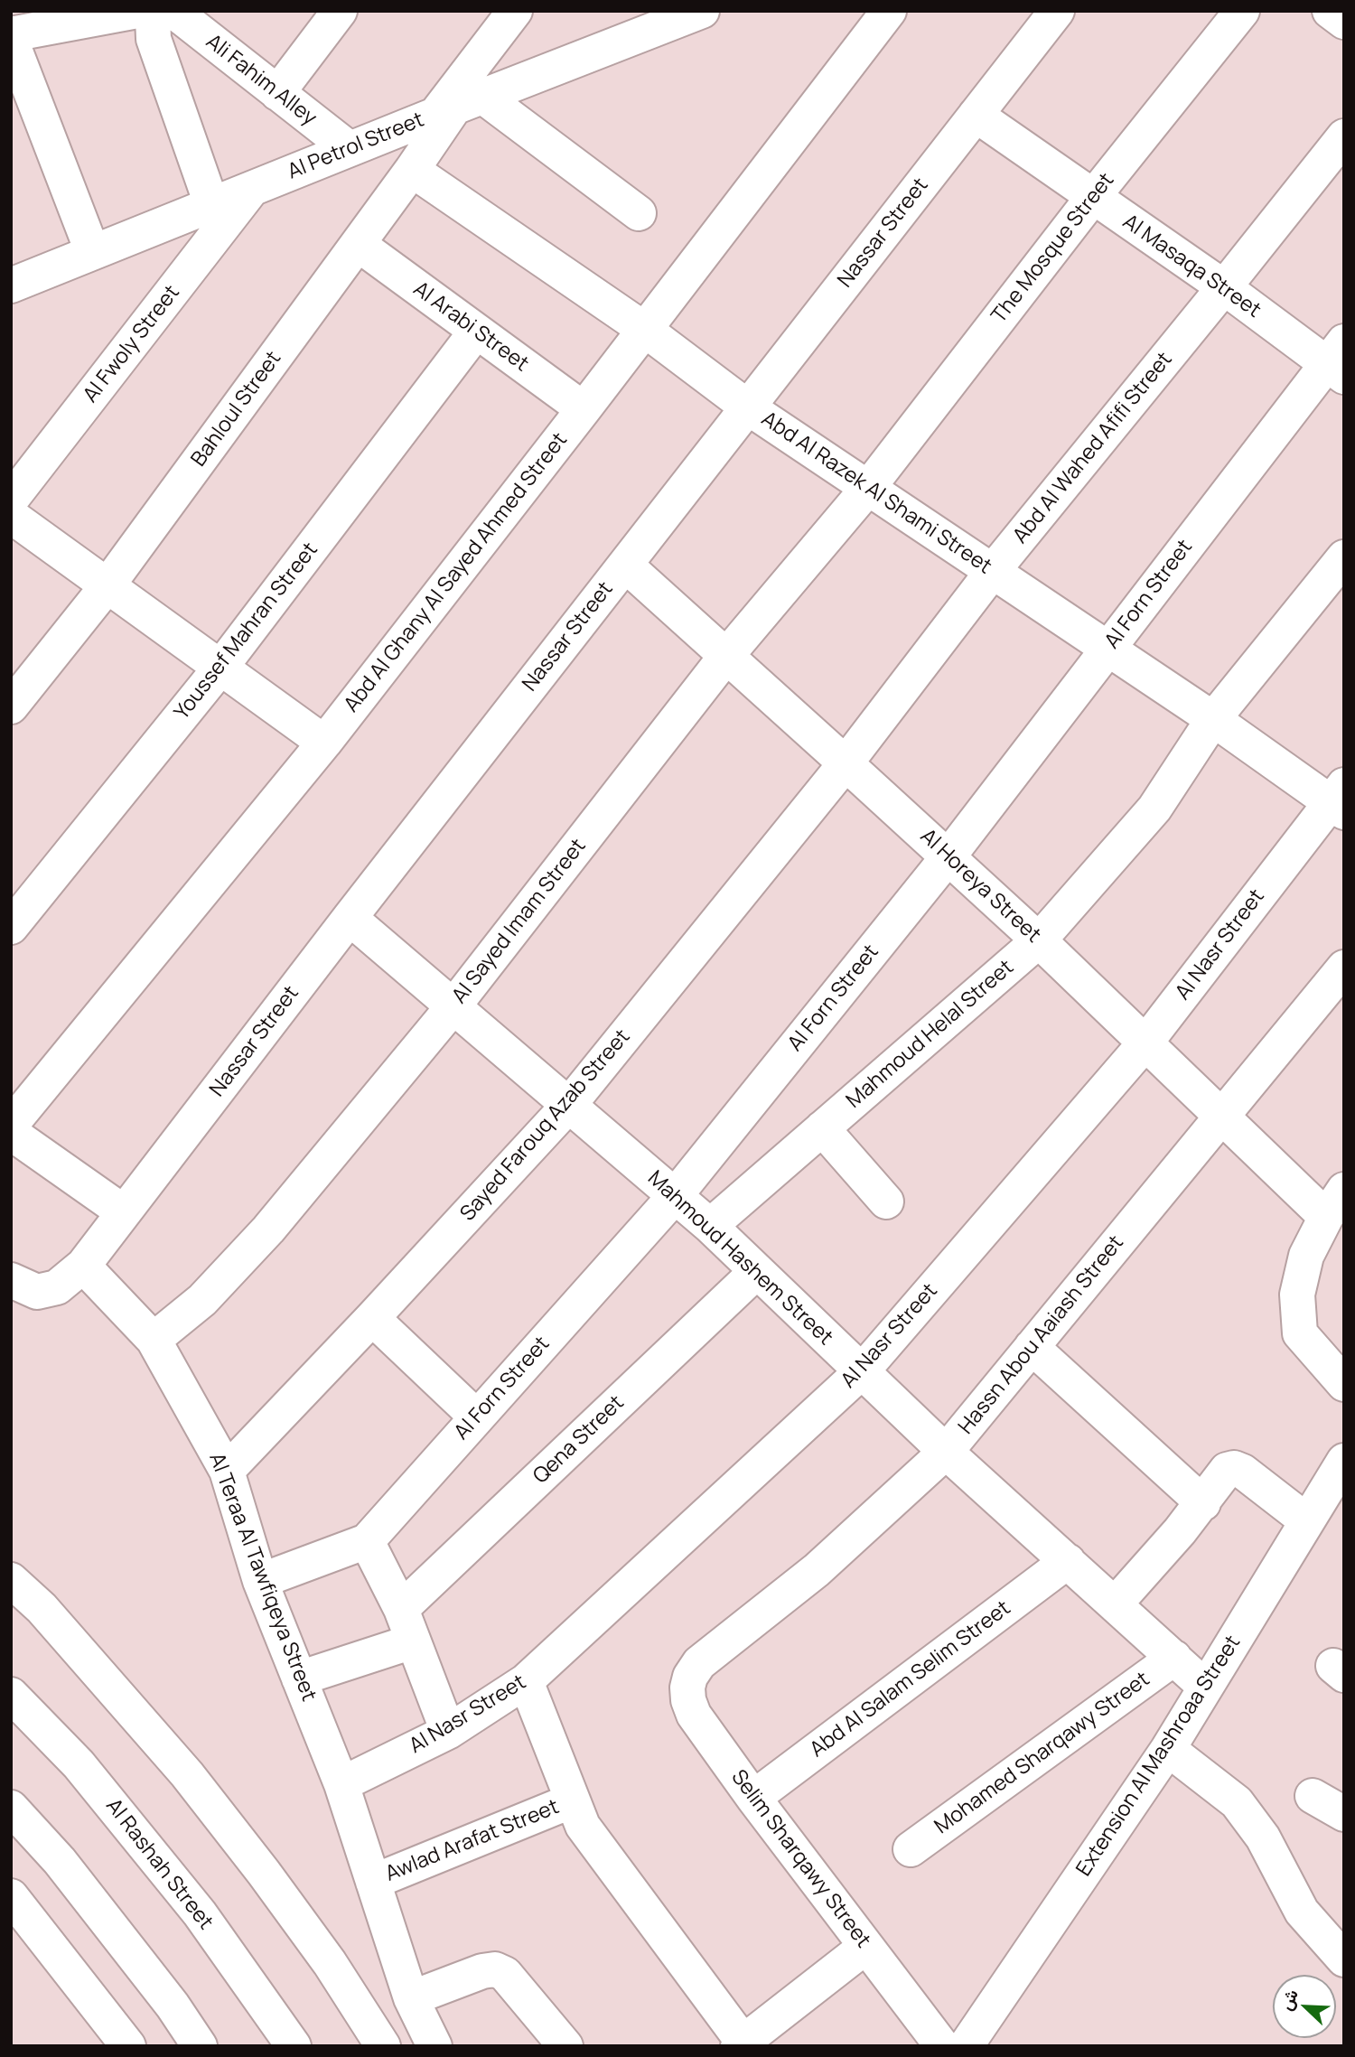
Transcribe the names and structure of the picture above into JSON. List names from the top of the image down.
{
  "streets": {
    "street": [
      "Ali Fahim Alley",
      "Al Petrol Street",
      "Nassar Street",
      "The Mosque Street",
      "Al Masaqa Street",
      "Al Arabi Street",
      "Al Fwoly Street",
      "Bahloul Street",
      "Abd Al Wahed Afifi Street",
      "Abd Al Razek Al Shami Street",
      "Abd Al Ghany Al Sayed Ahmed Street",
      "Al Forn Street",
      "Youssef Mahran Street",
      "Al Horeya Street",
      "Al Sayed Imam Street",
      "Al Nasr Street",
      "Mahmoud Helal Street",
      "Sayed Farouq Azab Street",
      "Mahmoud Hashem Street",
      "Hassn Abou Aaiash Street",
      "Qena Street",
      "Al Teraa Al Tawfiqeya Street",
      "Abd Al Salam Selim Street",
      "Mohamed Sharqawy Street",
      "Extension Al Mashroaa Street",
      "Awlad Arafat Street",
      "Selim Sharqawy Street",
      "Al Rashah Street"
    ]
  },
  "crossings": [
    ["Ali Fahim Alley", "Al Petrol Street"],
    ["Al Petrol Street", "Al Fwoly Street"],
    ["Al Petrol Street", "Bahloul Street"],
    ["Nassar Street", "Al Masaqa Street"],
    ["Nassar Street", "Abd Al Razek Al Shami Street"],
    ["Nassar Street", "Al Horeya Street"],
    ["Nassar Street", "Mahmoud Hashem Street"],
    ["Nassar Street", "Al Teraa Al Tawfiqeya Street"],
    ["The Mosque Street", "Al Masaqa Street"],
    ["The Mosque Street", "Abd Al Razek Al Shami Street"],
    ["The Mosque Street", "Al Sayed Imam Street"],
    ["Al Masaqa Street", "Abd Al Wahed Afifi Street"],
    ["Al Masaqa Street", "Al Forn Street"],
    ["Al Arabi Street", "Bahloul Street"],
    ["Al Arabi Street", "Abd Al Ghany Al Sayed Ahmed Street"],
    ["Al Arabi Street", "Youssef Mahran Street"],
    ["Bahloul Street", "Abd Al Razek Al Shami Street"],
    ["Abd Al Wahed Afifi Street", "Abd Al Razek Al Shami Street"],
    ["Abd Al Wahed Afifi Street", "Al Horeya Street"],
    ["Abd Al Wahed Afifi Street", "Sayed Farouq Azab Street"],
    ["Abd Al Razek Al Shami Street", "Abd Al Ghany Al Sayed Ahmed Street"],
    ["Abd Al Razek Al Shami Street", "Al Forn Street"],
    ["Abd Al Razek Al Shami Street", "Al Sayed Imam Street"],
    ["Abd Al Razek Al Shami Street", "Al Nasr Street"],
    ["Abd Al Razek Al Shami Street", "Mahmoud Helal Street"],
    ["Al Forn Street", "Al Horeya Street"],
    ["Al Forn Street", "Mahmoud Hashem Street"],
    ["Al Forn Street", "Al Teraa Al Tawfiqeya Street"],
    ["Al Horeya Street", "Al Sayed Imam Street"],
    ["Al Horeya Street", "Al Nasr Street"],
    ["Al Horeya Street", "Mahmoud Helal Street"],
    ["Al Horeya Street", "Sayed Farouq Azab Street"],
    ["Al Horeya Street", "Hassn Abou Aaiash Street"],
    ["Al Sayed Imam Street", "Mahmoud Hashem Street"],
    ["Al Sayed Imam Street", "Al Teraa Al Tawfiqeya Street"],
    ["Al Nasr Street", "Mahmoud Hashem Street"],
    ["Al Nasr Street", "Al Teraa Al Tawfiqeya Street"],
    ["Mahmoud Helal Street", "Mahmoud Hashem Street"],
    ["Sayed Farouq Azab Street", "Mahmoud Hashem Street"],
    ["Sayed Farouq Azab Street", "Al Teraa Al Tawfiqeya Street"],
    ["Mahmoud Hashem Street", "Hassn Abou Aaiash Street"],
    ["Mahmoud Hashem Street", "Qena Street"],
    ["Mahmoud Hashem Street", "Abd Al Salam Selim Street"],
    ["Mahmoud Hashem Street", "Mohamed Sharqawy Street"],
    ["Mahmoud Hashem Street", "Extension Al Mashroaa Street"],
    ["Hassn Abou Aaiash Street", "Selim Sharqawy Street"],
    ["Al Teraa Al Tawfiqeya Street", "Awlad Arafat Street"],
    ["Abd Al Salam Selim Street", "Selim Sharqawy Street"]
  ],
  "north": "top left"
}
